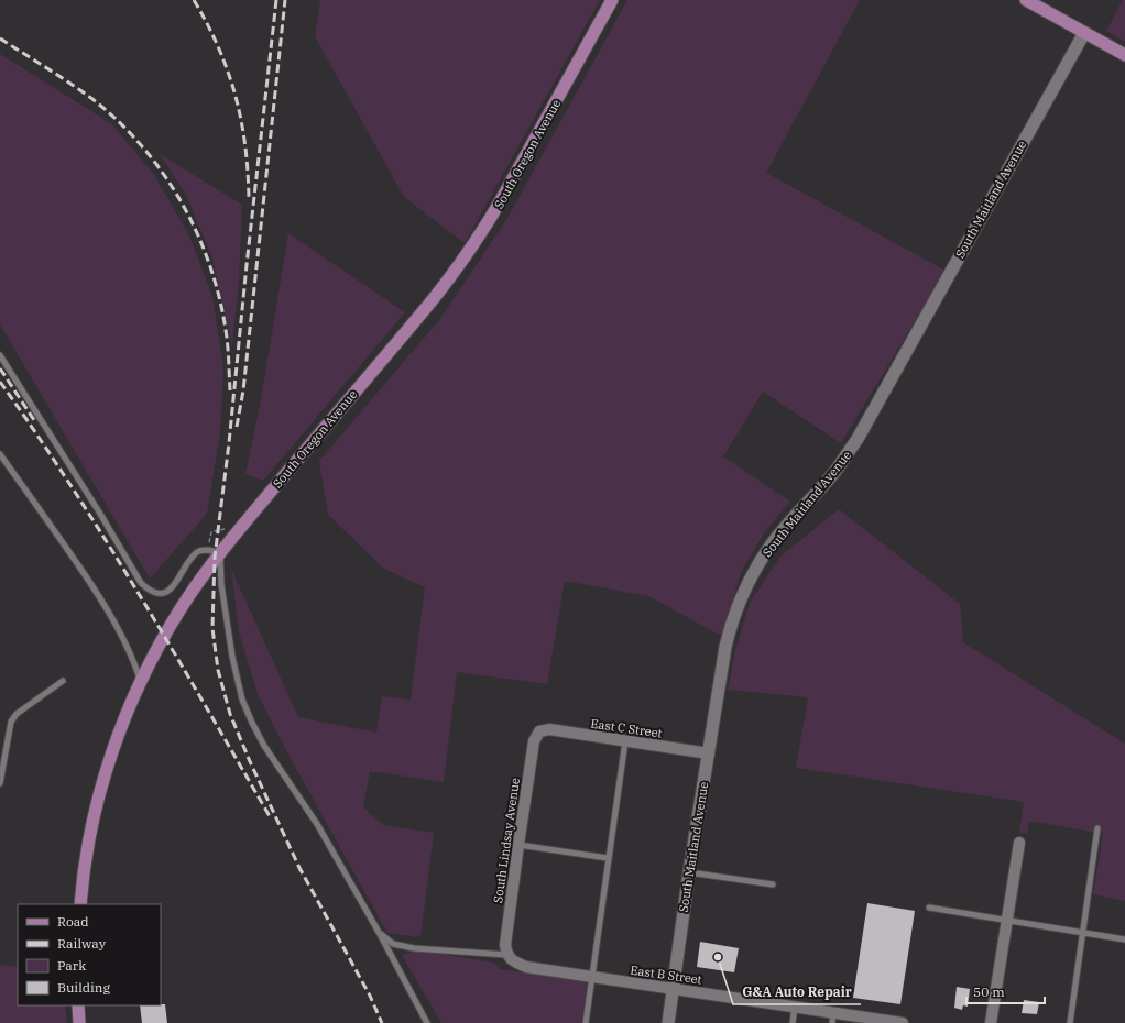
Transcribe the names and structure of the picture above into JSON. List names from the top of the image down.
{
  "streets": {
    "main road": ["South Oregon Avenue"],
    "street": [
      "South Maitland Avenue",
      "East C Street",
      "South Lindsay Avenue",
      "East B Street"
    ]
  },
  "crossings": [
    ["South Maitland Avenue", "East C Street"],
    ["South Maitland Avenue", "East B Street"],
    ["East C Street", "South Lindsay Avenue"],
    ["South Lindsay Avenue", "East B Street"]
  ],
  "places": ["G&A Auto Repair"],
  "legend": [
    "Road",
    "Railway",
    "Park",
    "Building"
  ],
  "scale_bar": "50 m"
}
